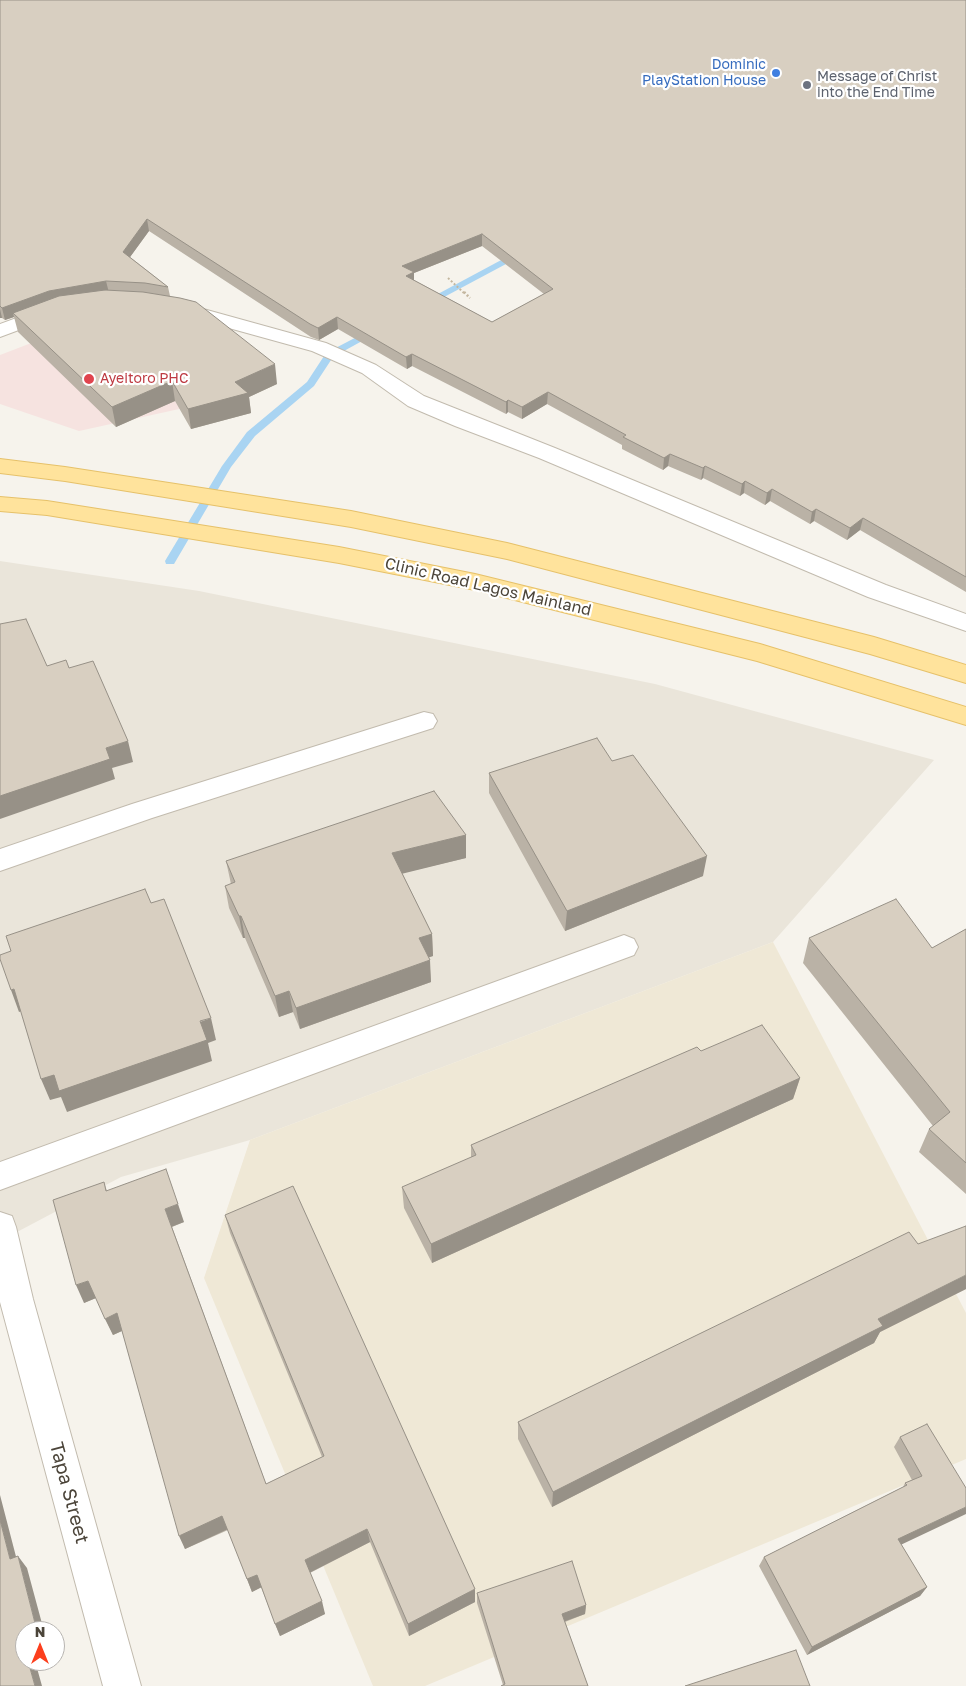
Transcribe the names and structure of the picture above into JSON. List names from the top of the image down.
{
  "streets": {
    "main road": ["Clinic Road Lagos Mainland"],
    "street": ["Tapa Street"]
  },
  "places": ["Dominic PlayStation House", "Message of Christ into the End Time", "Ayeitoro PHC"],
  "north": "top"
}
